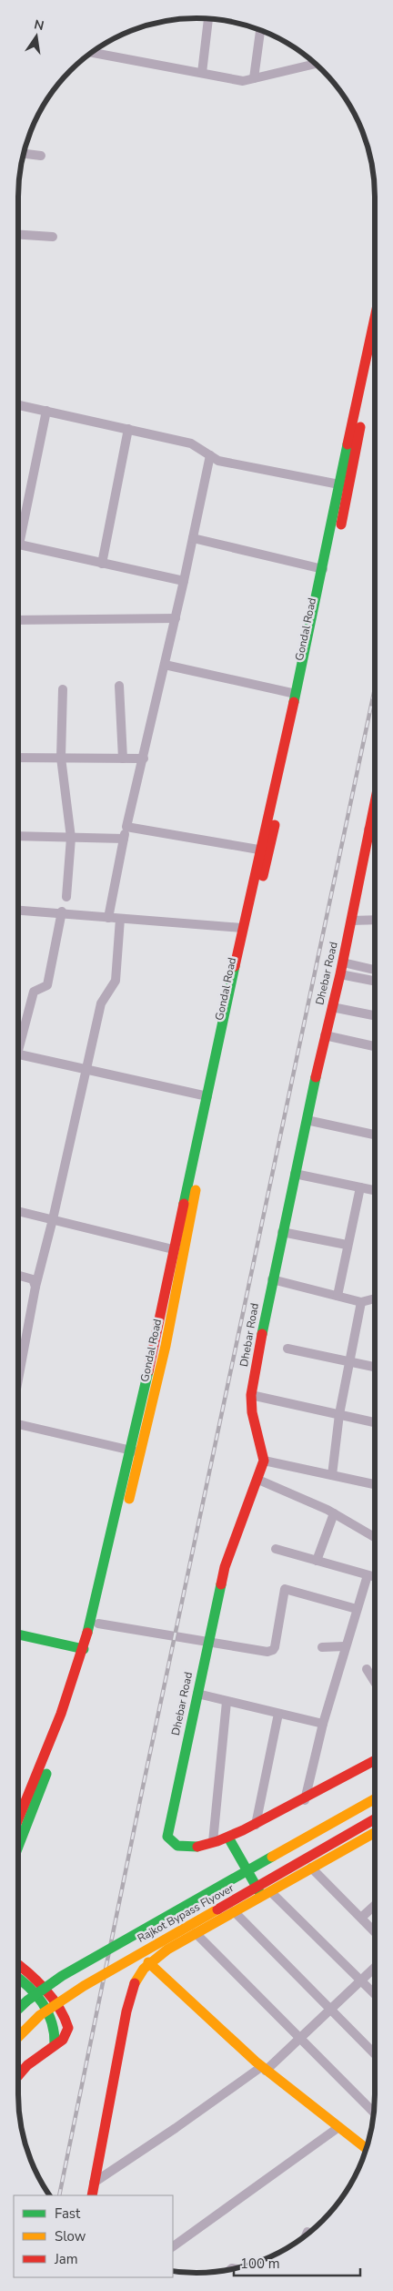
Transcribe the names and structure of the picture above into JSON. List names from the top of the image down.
{
  "streets": {
    "main road": ["Gondal Road", "Dhebar Road", "Rajkot Bypass Flyover"]
  },
  "legend": ["Fast", "Slow", "Jam"],
  "scale_bar": "100 m",
  "north": "top"
}
